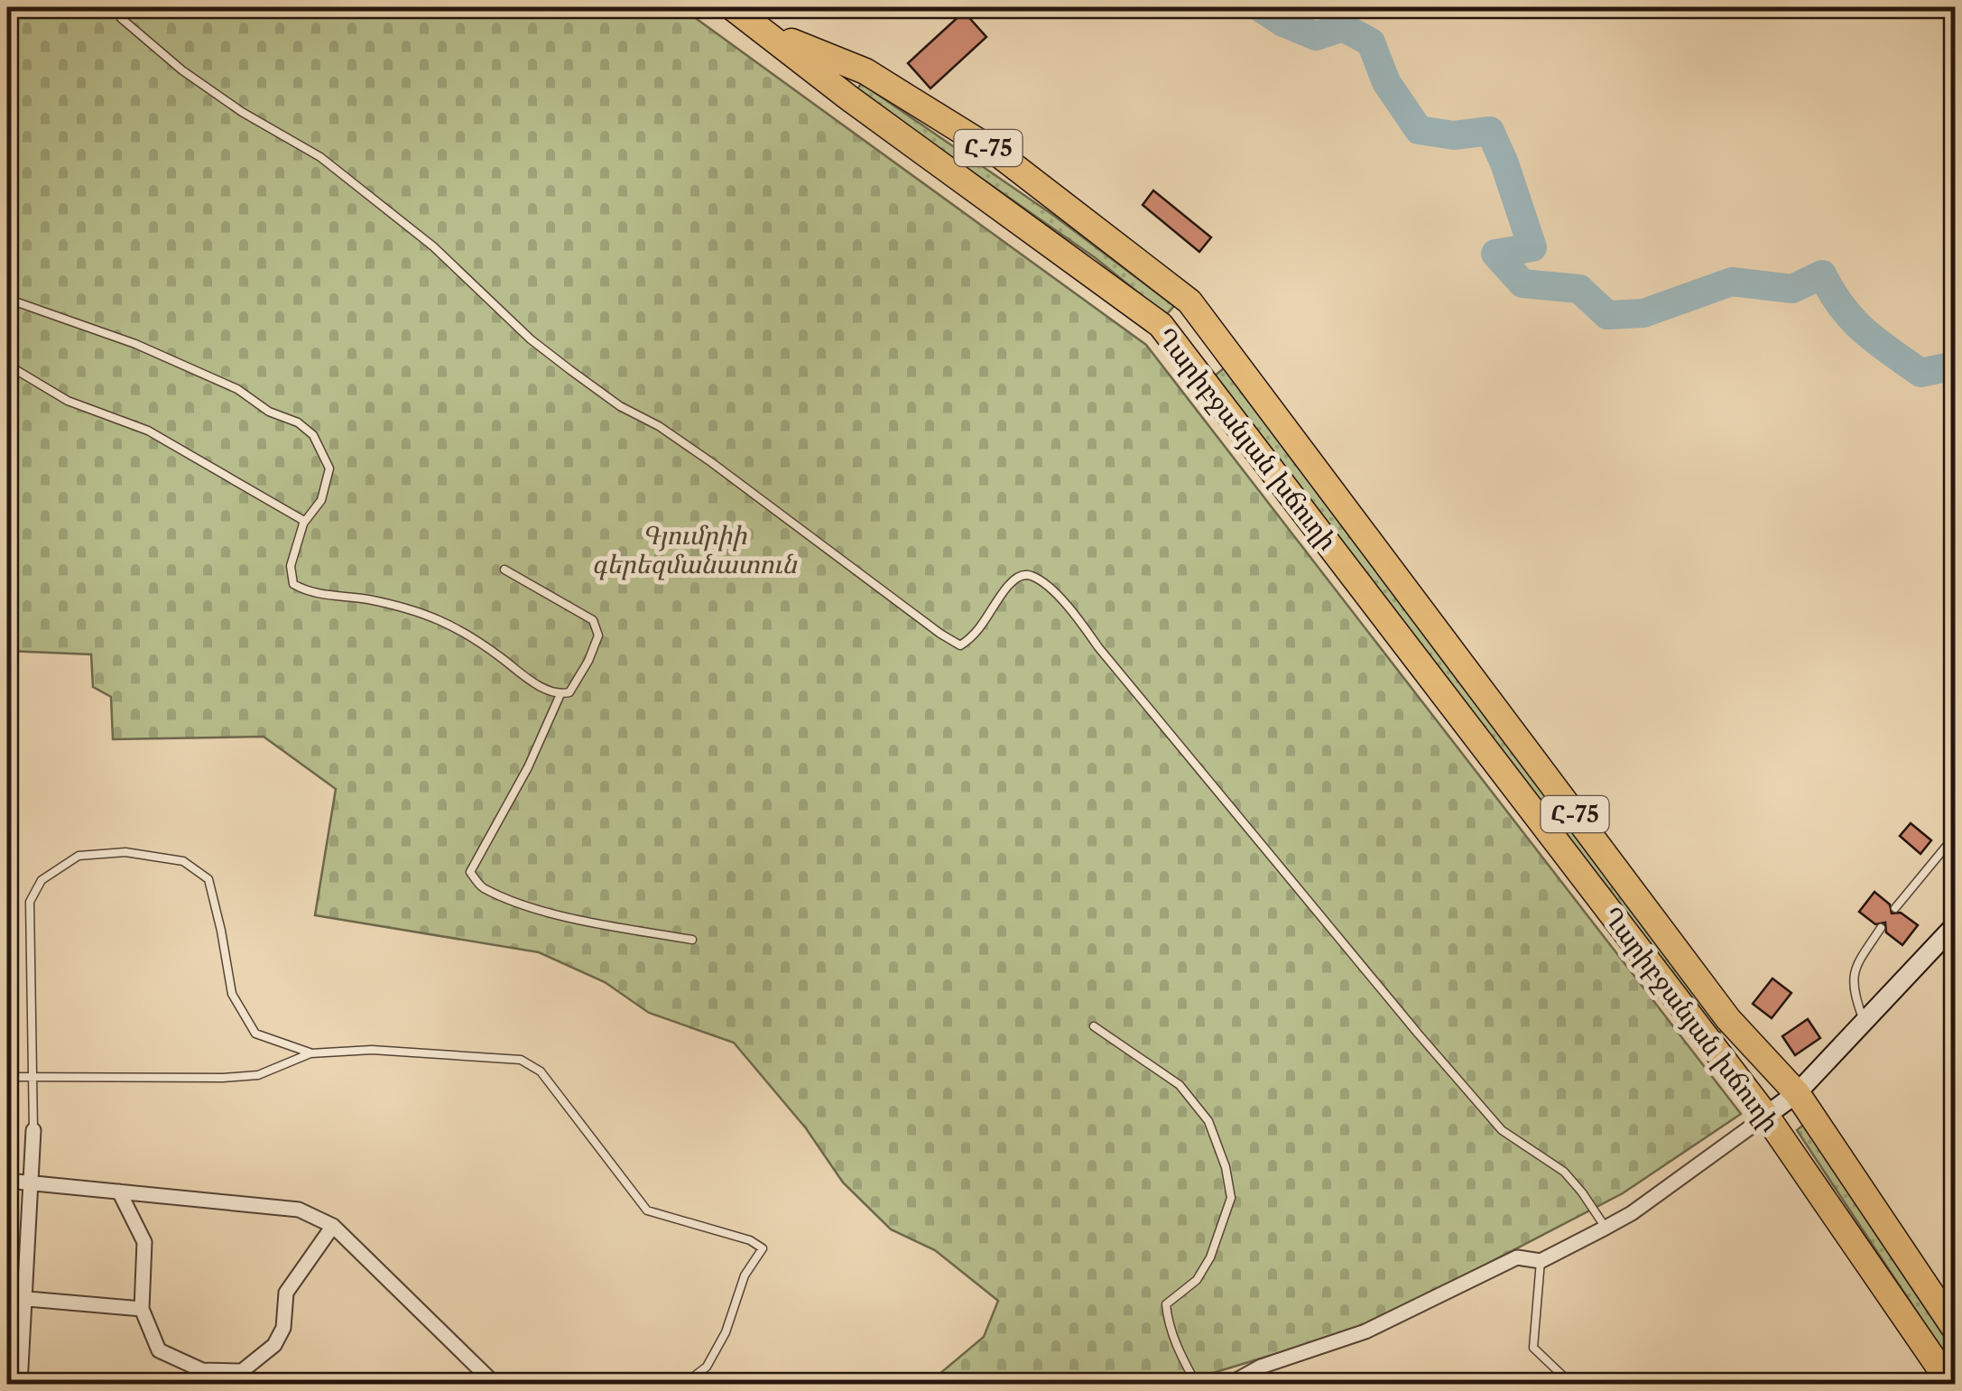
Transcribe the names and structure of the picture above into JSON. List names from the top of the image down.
{
  "streets": {
    "highway": ["Հ-75", "Ղարիբջանյան խճուղի"]
  },
  "crossings": [
    ["Հ-75", "Ղարիբջանյան խճուղի"]
  ],
  "parks": ["Գյումրիի գերեզմանատուն"]
}
